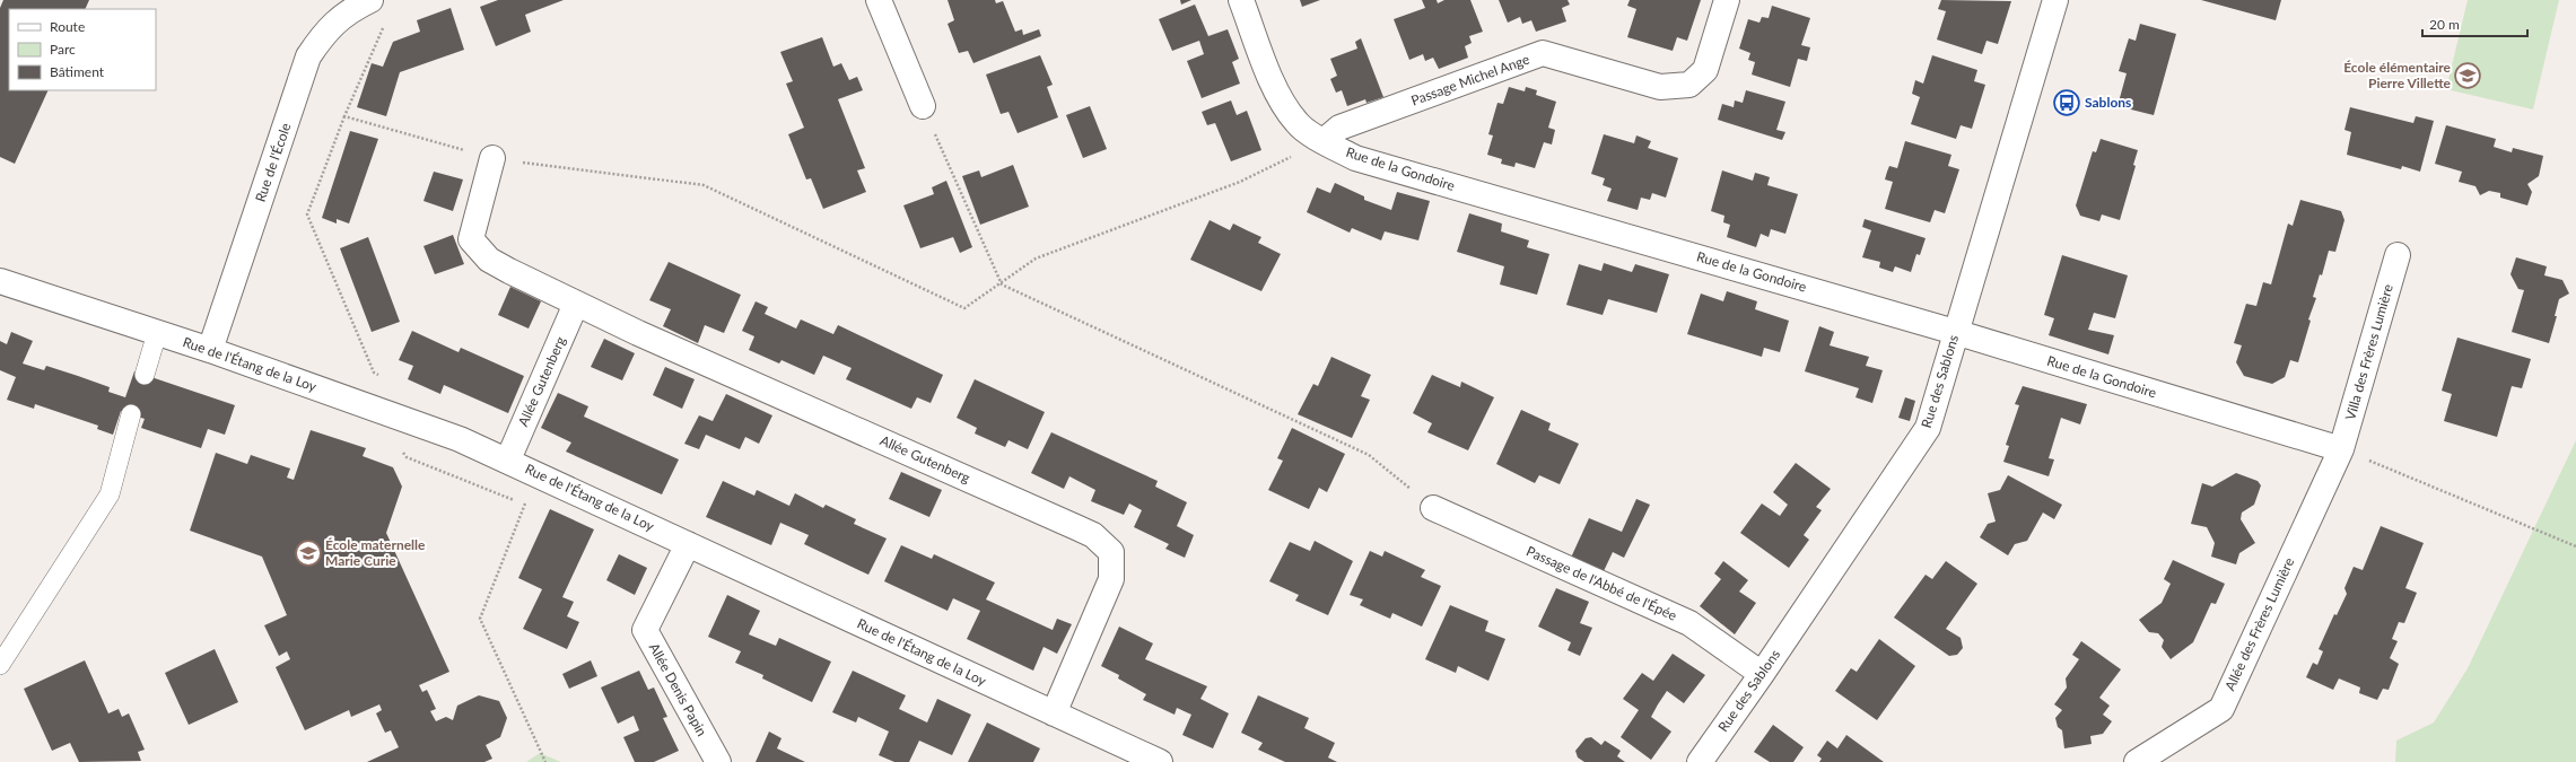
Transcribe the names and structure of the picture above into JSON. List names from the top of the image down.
{
  "streets": {
    "street": [
      "Passage Michel Ange",
      "Rue de l'École",
      "Rue de la Gondoire",
      "Villa des Frères Lumière",
      "Rue de l'Étang de la Loy",
      "Allée Gutenberg",
      "Rue des Sablons",
      "Passage de l'Abbé de l'Épée",
      "Allée des Frères Lumière",
      "Allée Denis Papin"
    ]
  },
  "crossings": [
    ["Passage Michel Ange", "Rue de la Gondoire"],
    ["Rue de l'École", "Rue de l'Étang de la Loy"],
    ["Rue de la Gondoire", "Villa des Frères Lumière"],
    ["Rue de la Gondoire", "Rue des Sablons"],
    ["Rue de la Gondoire", "Allée des Frères Lumière"],
    ["Villa des Frères Lumière", "Allée des Frères Lumière"],
    ["Rue de l'Étang de la Loy", "Allée Gutenberg"],
    ["Rue de l'Étang de la Loy", "Allée Denis Papin"],
    ["Rue des Sablons", "Passage de l'Abbé de l'Épée"]
  ],
  "places": {
    "school or university": ["École élémentaire Pierre Villette", "École maternelle Marie Curie"],
    "bus stop": ["Sablons"]
  },
  "legend": ["Route", "Parc", "Bâtiment"],
  "scale_bar": "20 m"
}
